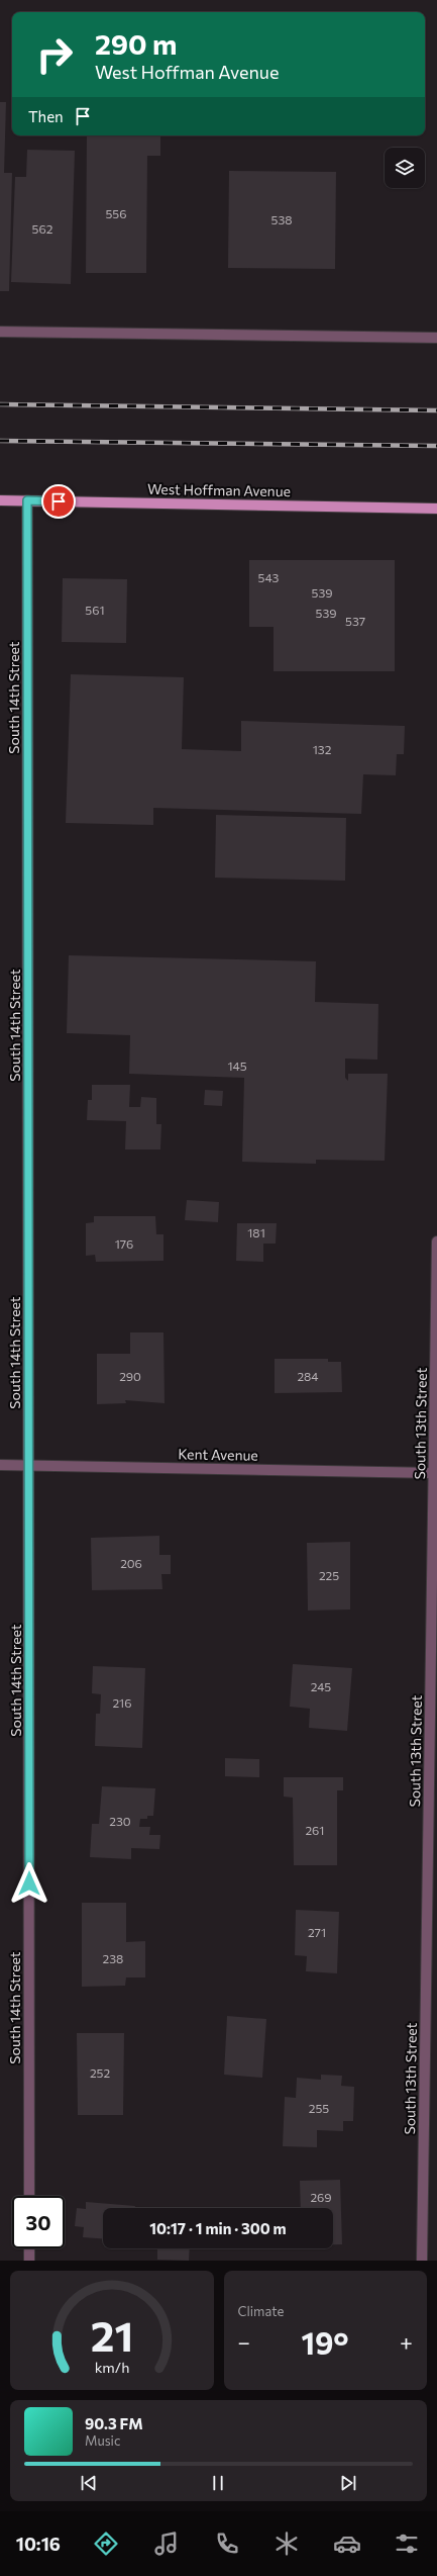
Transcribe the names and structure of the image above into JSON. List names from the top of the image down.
{
  "streets": {
    "main road": ["West Hoffman Avenue"],
    "street": ["South 14th Street", "South 13th Street", "Kent Avenue"]
  },
  "crossings": [
    ["West Hoffman Avenue", "South 14th Street"],
    ["South 14th Street", "Kent Avenue"],
    ["South 13th Street", "Kent Avenue"]
  ],
  "house_numbers": [
    "556",
    "538",
    "562",
    "543",
    "539",
    "561",
    "539",
    "537",
    "132",
    "145",
    "181",
    "176",
    "290",
    "284",
    "206",
    "225",
    "245",
    "216",
    "230",
    "261",
    "271",
    "238",
    "252",
    "255",
    "269"
  ],
  "page": {
    "turn": ["290 m", "West Hoffman Avenue"],
    "then": "Then",
    "limit": "30",
    "trip": "10:17 · 1 min · 300 m",
    "tile": "Climate",
    "heat": ["−", "19°", "+"],
    "song": ["90.3 FM", "Music"],
    "tabs": "10:16",
    "gauge": ["21", "km/h"]
  }
}
